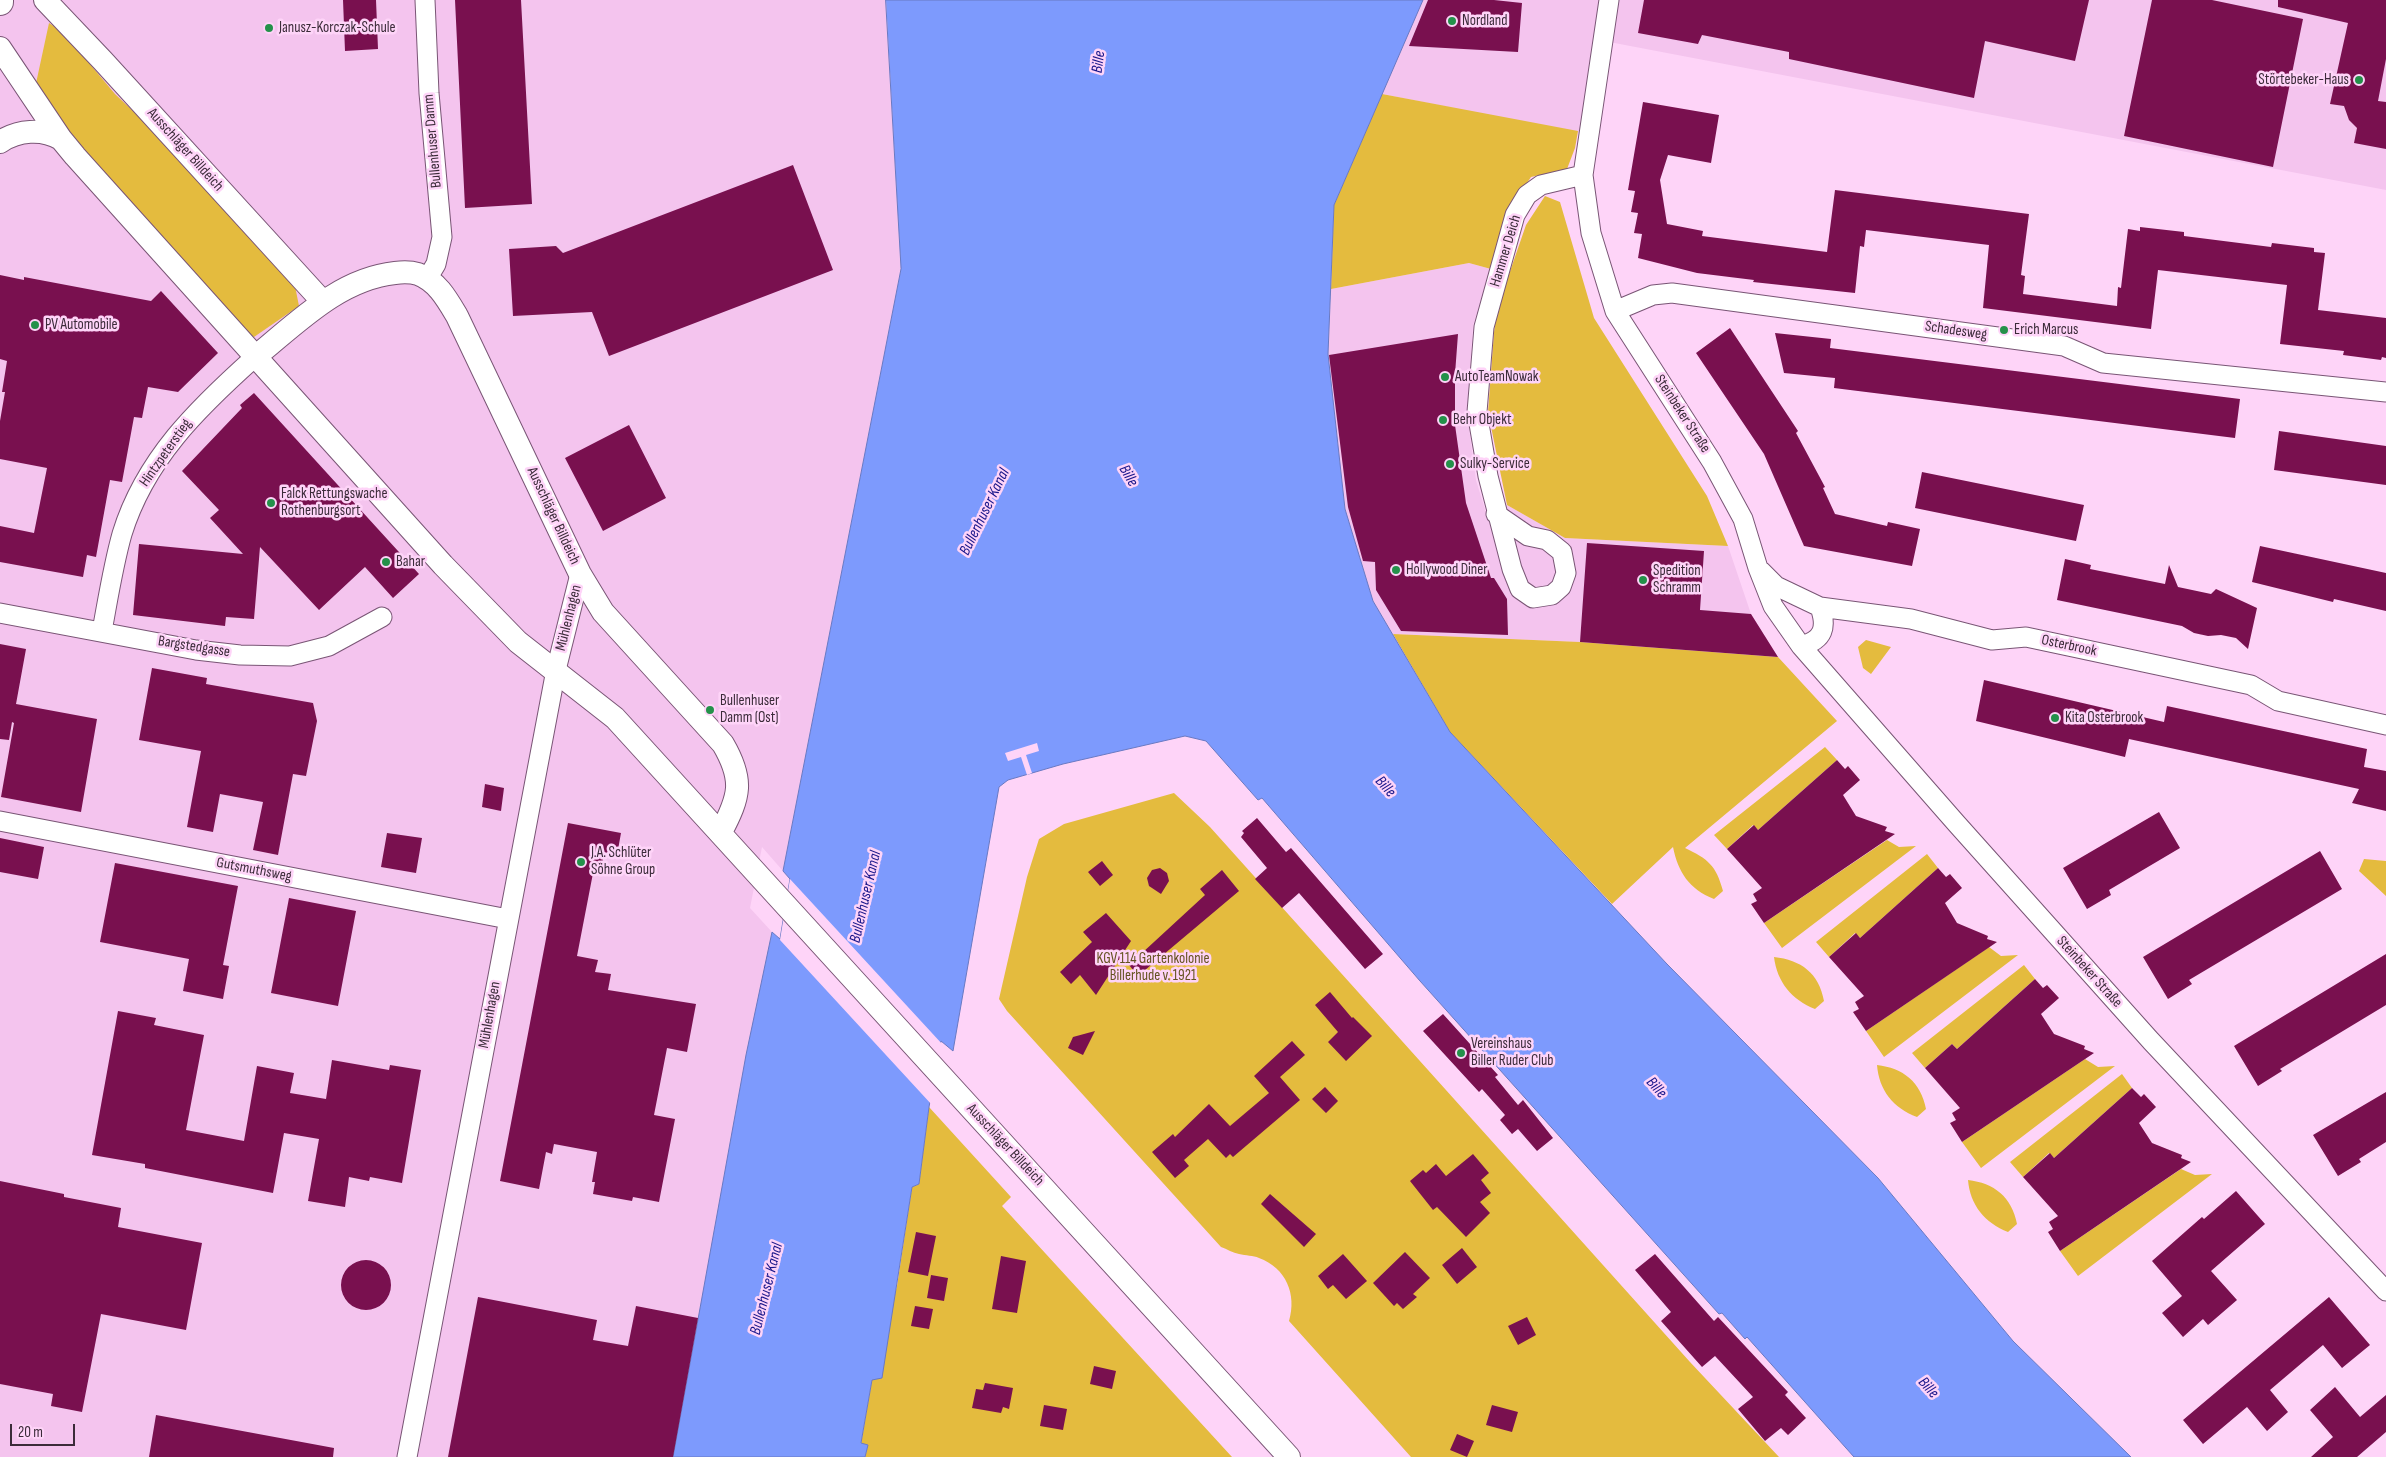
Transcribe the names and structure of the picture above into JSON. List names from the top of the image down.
{
  "streets": {
    "street": [
      "Bullenhuser Damm",
      "Ausschläger Billdeich",
      "Hammer Deich",
      "Schadesweg",
      "Steinbeker Straße",
      "Hintzpeterstieg",
      "Mühlenhagen",
      "Osterbrook",
      "Bargstedgasse",
      "Gutsmuthsweg"
    ]
  },
  "crossings": [
    ["Bullenhuser Damm", "Ausschläger Billdeich"],
    ["Ausschläger Billdeich", "Hintzpeterstieg"],
    ["Ausschläger Billdeich", "Mühlenhagen"],
    ["Hammer Deich", "Steinbeker Straße"],
    ["Schadesweg", "Steinbeker Straße"],
    ["Steinbeker Straße", "Osterbrook"],
    ["Hintzpeterstieg", "Bargstedgasse"],
    ["Mühlenhagen", "Gutsmuthsweg"]
  ],
  "water": ["Bille", "Bullenhuser Kanal"],
  "parks": ["KGV 114 Gartenkolonie Billerhude v. 1921"],
  "places": [
    "Nordland",
    "Janusz-Korczak-Schule",
    "Störtebeker-Haus",
    "PV Automobile",
    "Erich Marcus",
    "AutoTeamNowak",
    "Behr Objekt",
    "Sulky-Service",
    "Falck Rettungswache Rothenburgsort",
    "Bahar",
    "Hollywood Diner",
    "Spedition Schramm",
    "Bullenhuser Damm (Ost)",
    "Kita Osterbrook",
    "J.A. Schlüter Söhne Group",
    "Vereinshaus Biller Ruder Club"
  ],
  "scale_bar": "20 m"
}
